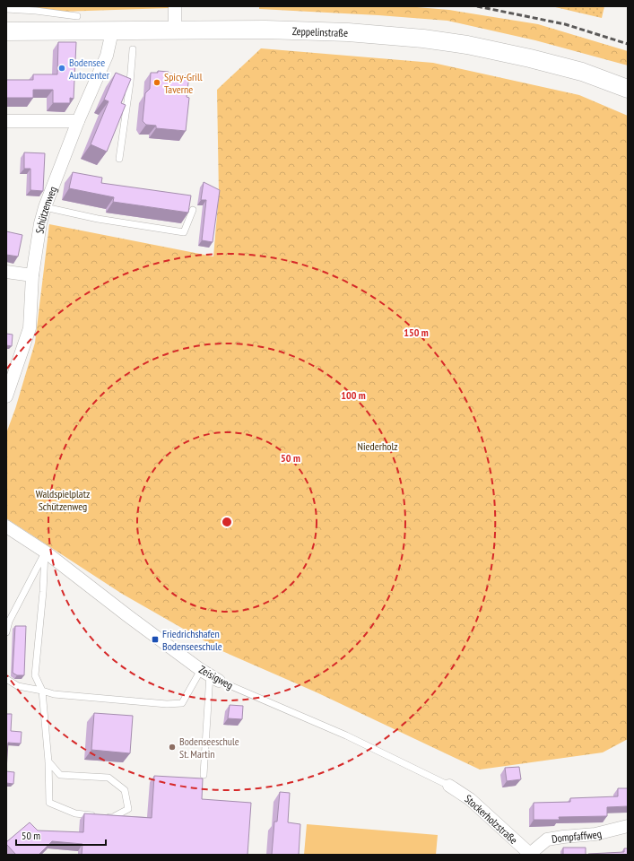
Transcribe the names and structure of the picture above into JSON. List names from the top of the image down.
{
  "streets": {
    "main road": ["Zeppelinstraße"],
    "street": [
      "Schützenweg",
      "Zeisigweg",
      "Stockerholzstraße",
      "Dompfaffweg"
    ]
  },
  "crossings": [
    ["Zeppelinstraße", "Schützenweg"],
    ["Zeisigweg", "Stockerholzstraße"],
    ["Stockerholzstraße", "Dompfaffweg"]
  ],
  "parks": ["Niederholz", "Waldspielplatz Schützenweg"],
  "places": {
    "other": ["Bodensee Autocenter", "Spicy-Grill Taverne", "Bodenseeschule St. Martin"],
    "transit": ["Friedrichshafen Bodenseeschule"]
  },
  "scale_bar": "50 m",
  "rings": ["150 m", "100 m", "50 m"]
}
